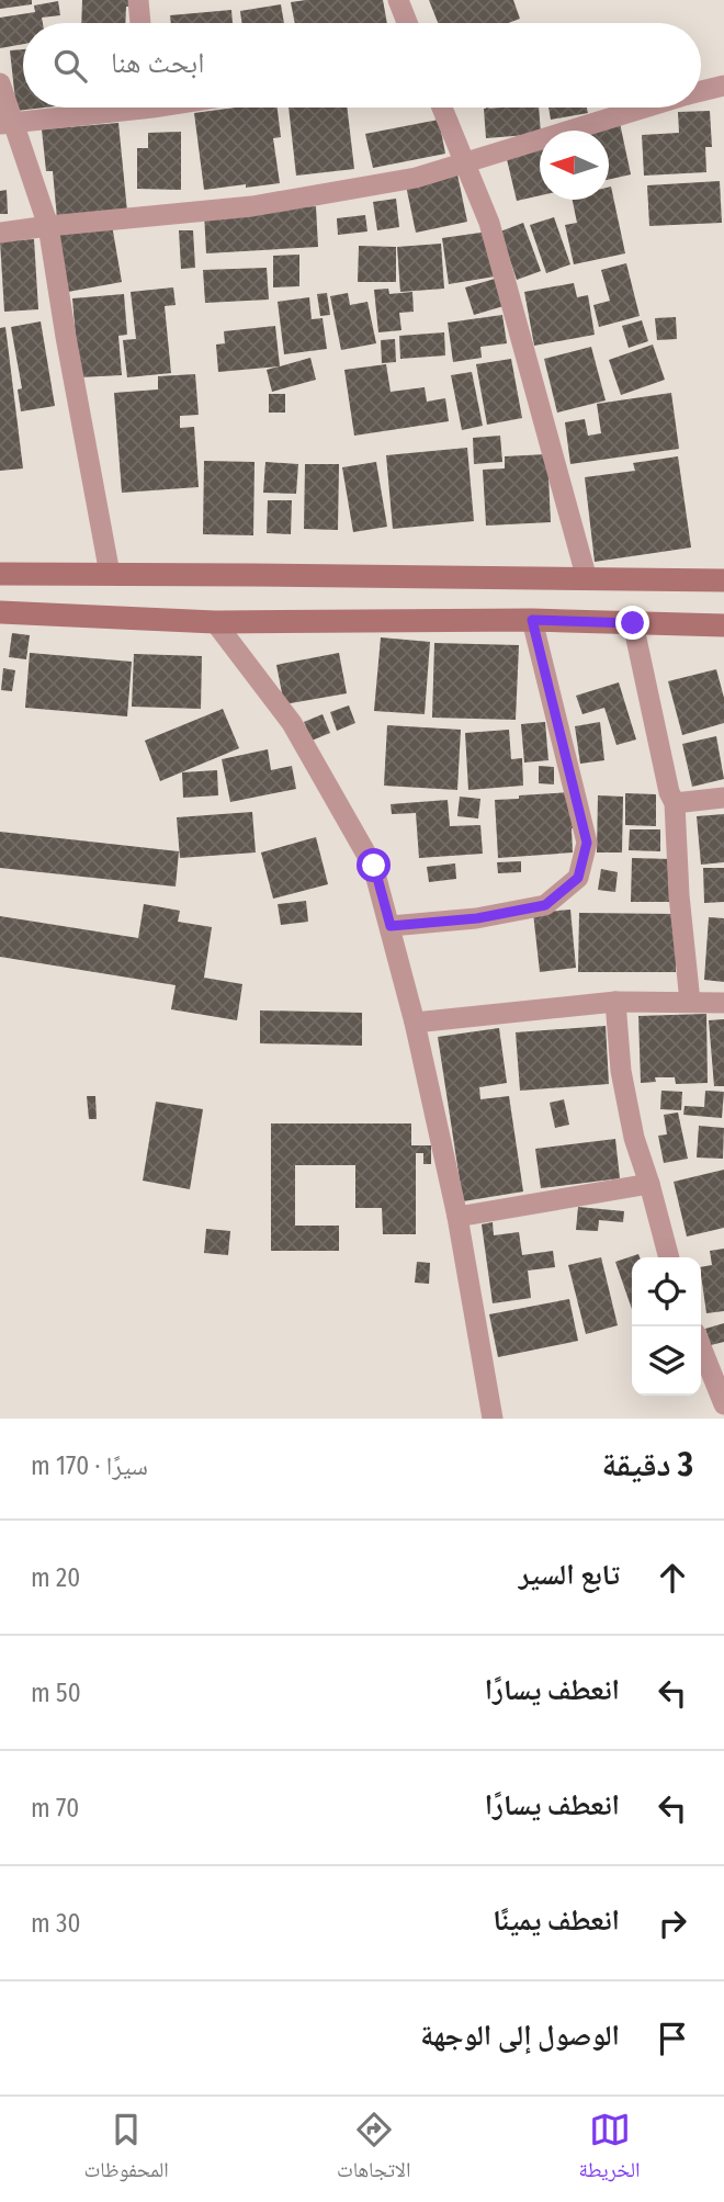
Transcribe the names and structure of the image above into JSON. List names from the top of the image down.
{
  "north": "left",
  "page": {
    "search": "ابحث هنا",
    "heading": ["3 دقيقة", "سيرًا · 170 m"],
    "list": [
      ["تابع السير", "20 m"],
      ["انعطف يسارًا", "50 m"],
      ["انعطف يسارًا", "70 m"],
      ["انعطف يمينًا", "30 m"],
      "الوصول إلى الوجهة"
    ],
    "nav": ["الخريطة", "الاتجاهات", "المحفوظات"]
  }
}
